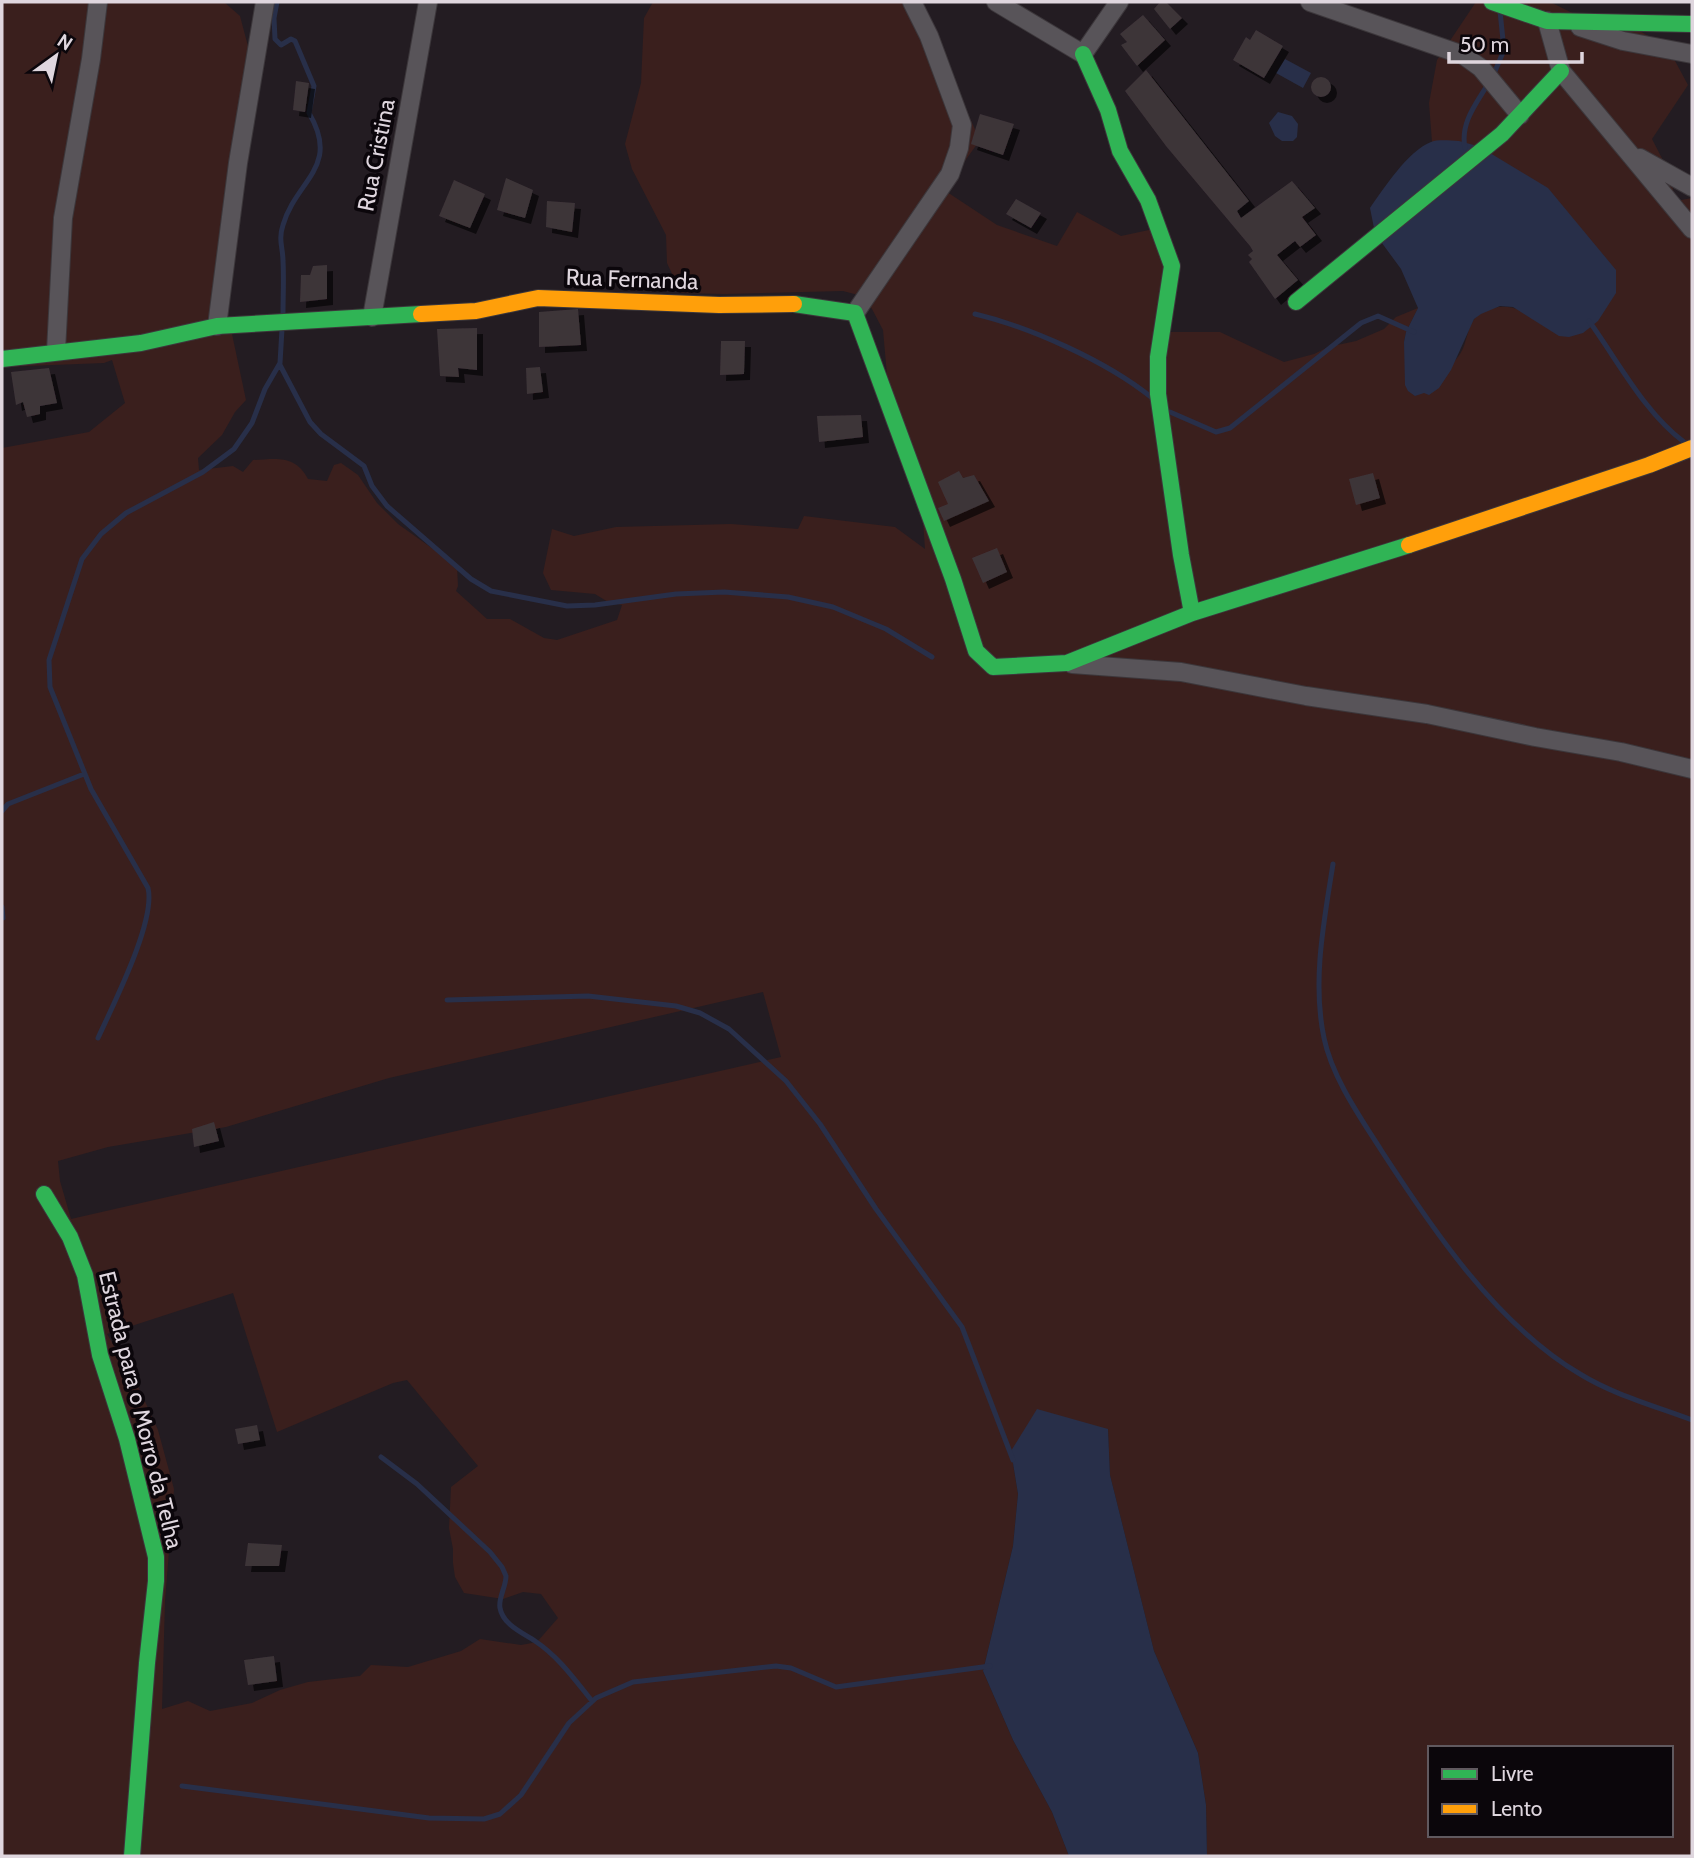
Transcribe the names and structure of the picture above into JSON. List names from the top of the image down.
{
  "streets": {
    "street": ["Rua Cristina", "Rua Fernanda", "Estrada para o Morro da Telha"]
  },
  "crossings": [
    ["Rua Cristina", "Rua Fernanda"]
  ],
  "legend": ["Livre", "Lento"],
  "scale_bar": "50 m",
  "north": "top right"
}
